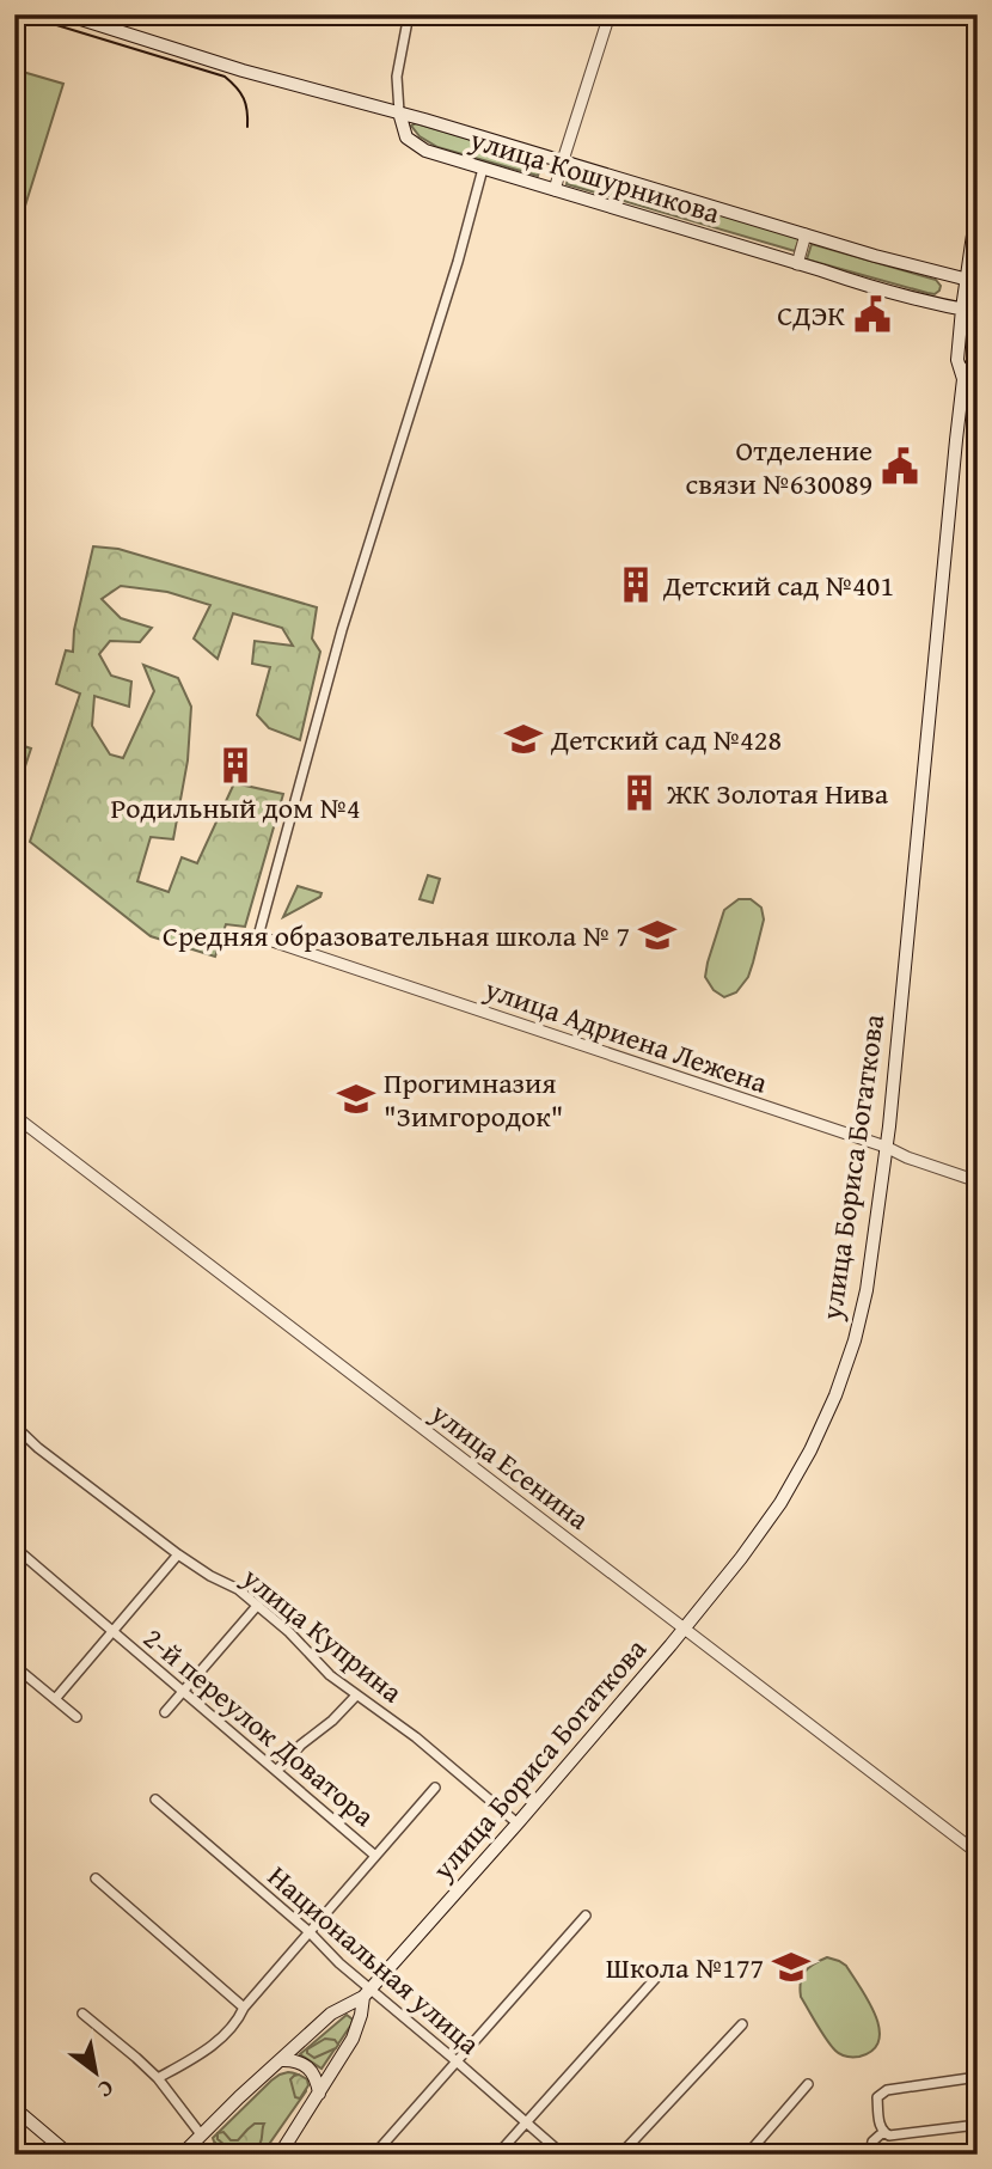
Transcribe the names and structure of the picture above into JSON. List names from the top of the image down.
{
  "streets": {
    "main road": ["улица Кошурникова", "улица Бориса Богаткова"],
    "street": [
      "улица Адриена Лежена",
      "улица Есенина",
      "улица Куприна",
      "2-й переулок Доватора",
      "Национальная улица"
    ]
  },
  "crossings": [
    ["улица Кошурникова", "улица Бориса Богаткова"],
    ["улица Адриена Лежена", "улица Бориса Богаткова"],
    ["улица Бориса Богаткова", "улица Есенина"],
    ["улица Бориса Богаткова", "улица Куприна"],
    ["улица Бориса Богаткова", "Национальная улица"]
  ],
  "places": {
    "public building": ["СДЭК", "Отделение связи №630089"],
    "building": ["Детский сад №401", "Родильный дом №4", "ЖК Золотая Нива"],
    "school or university": [
      "Детский сад №428",
      "Средняя образовательная школа № 7",
      "Прогимназия \"Зимгородок\"",
      "Школа №177"
    ]
  },
  "north": "bottom right"
}
